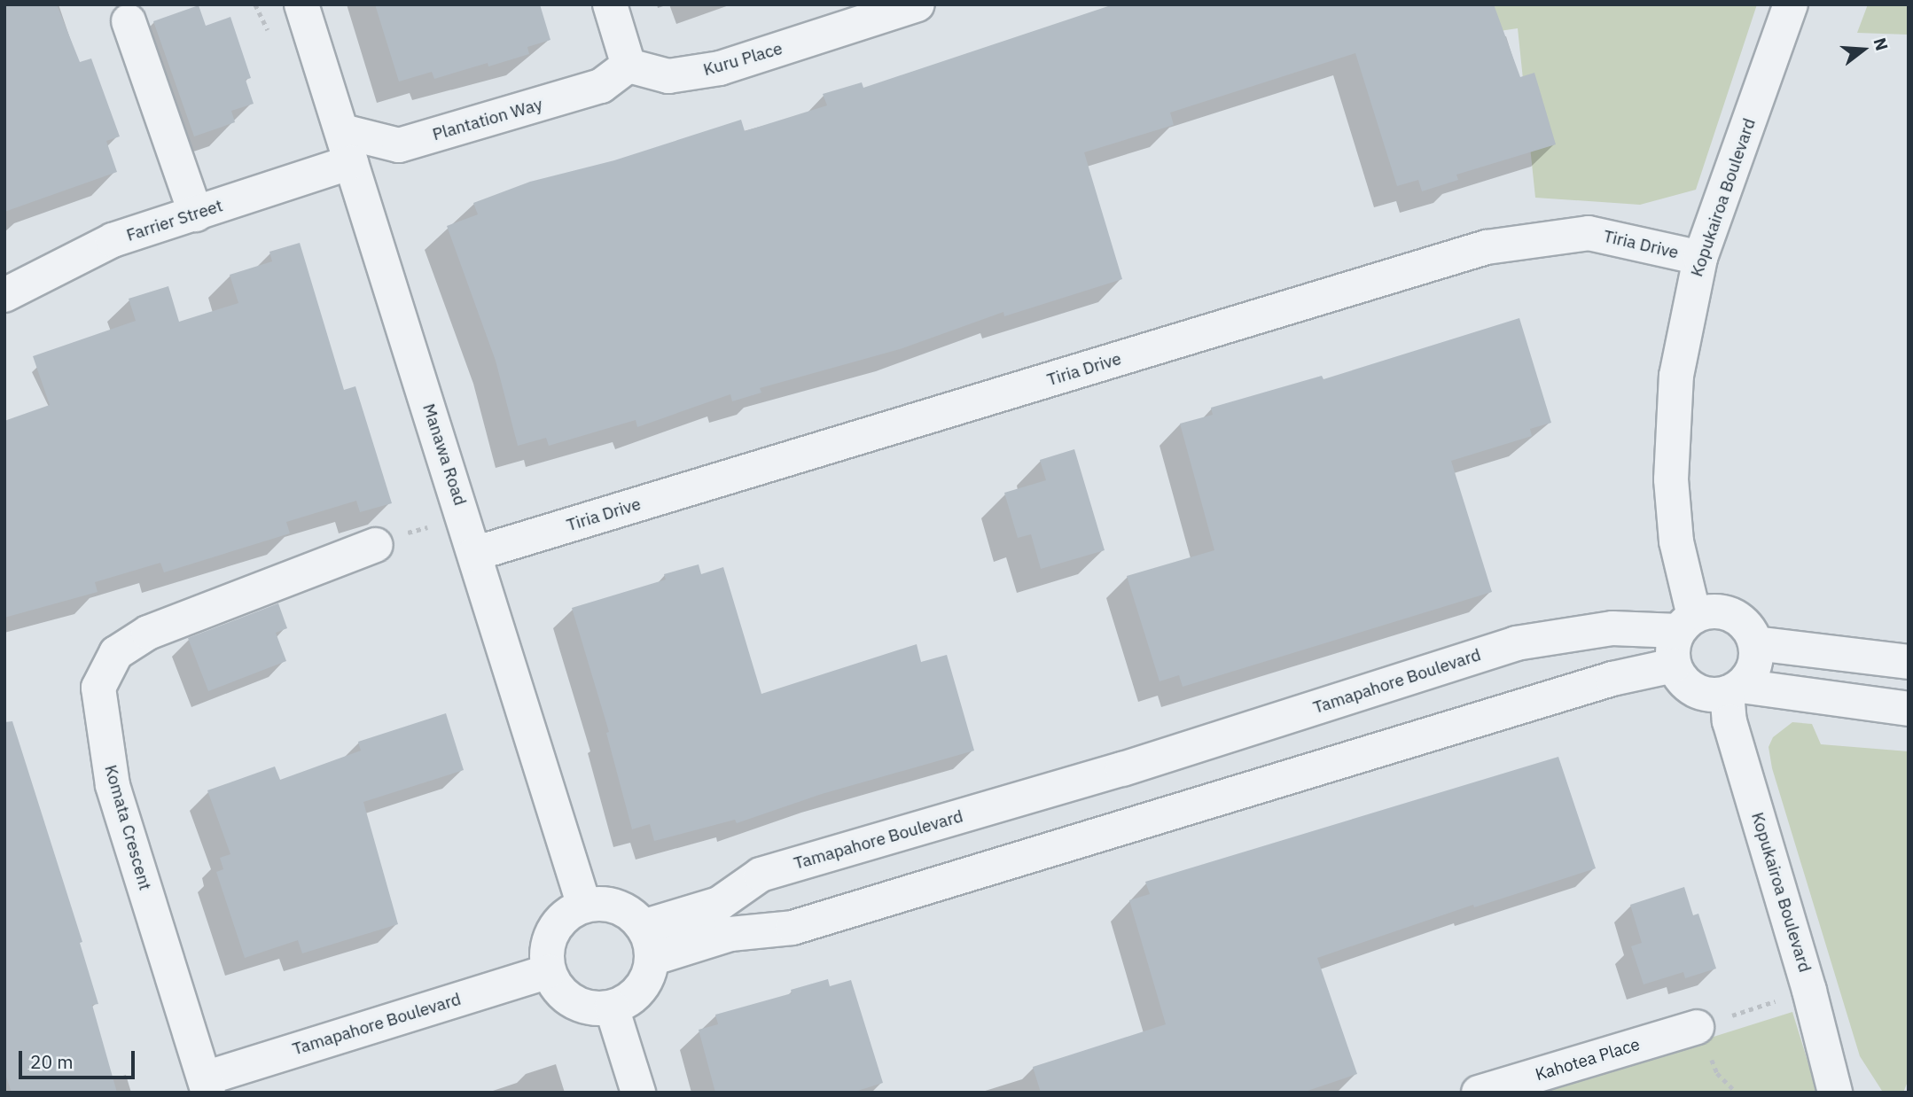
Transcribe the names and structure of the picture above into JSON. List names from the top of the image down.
{
  "streets": {
    "street": [
      "Kuru Place",
      "Plantation Way",
      "Kopukairoa Boulevard",
      "Farrier Street",
      "Tiria Drive",
      "Manawa Road",
      "Tamapahore Boulevard",
      "Komata Crescent",
      "Kahotea Place"
    ]
  },
  "crossings": [
    ["Kuru Place", "Plantation Way"],
    ["Plantation Way", "Farrier Street"],
    ["Plantation Way", "Manawa Road"],
    ["Kopukairoa Boulevard", "Tiria Drive"],
    ["Kopukairoa Boulevard", "Tamapahore Boulevard"],
    ["Farrier Street", "Manawa Road"],
    ["Tiria Drive", "Manawa Road"],
    ["Manawa Road", "Tamapahore Boulevard"],
    ["Tamapahore Boulevard", "Komata Crescent"]
  ],
  "scale_bar": "20 m",
  "north": "right"
}
